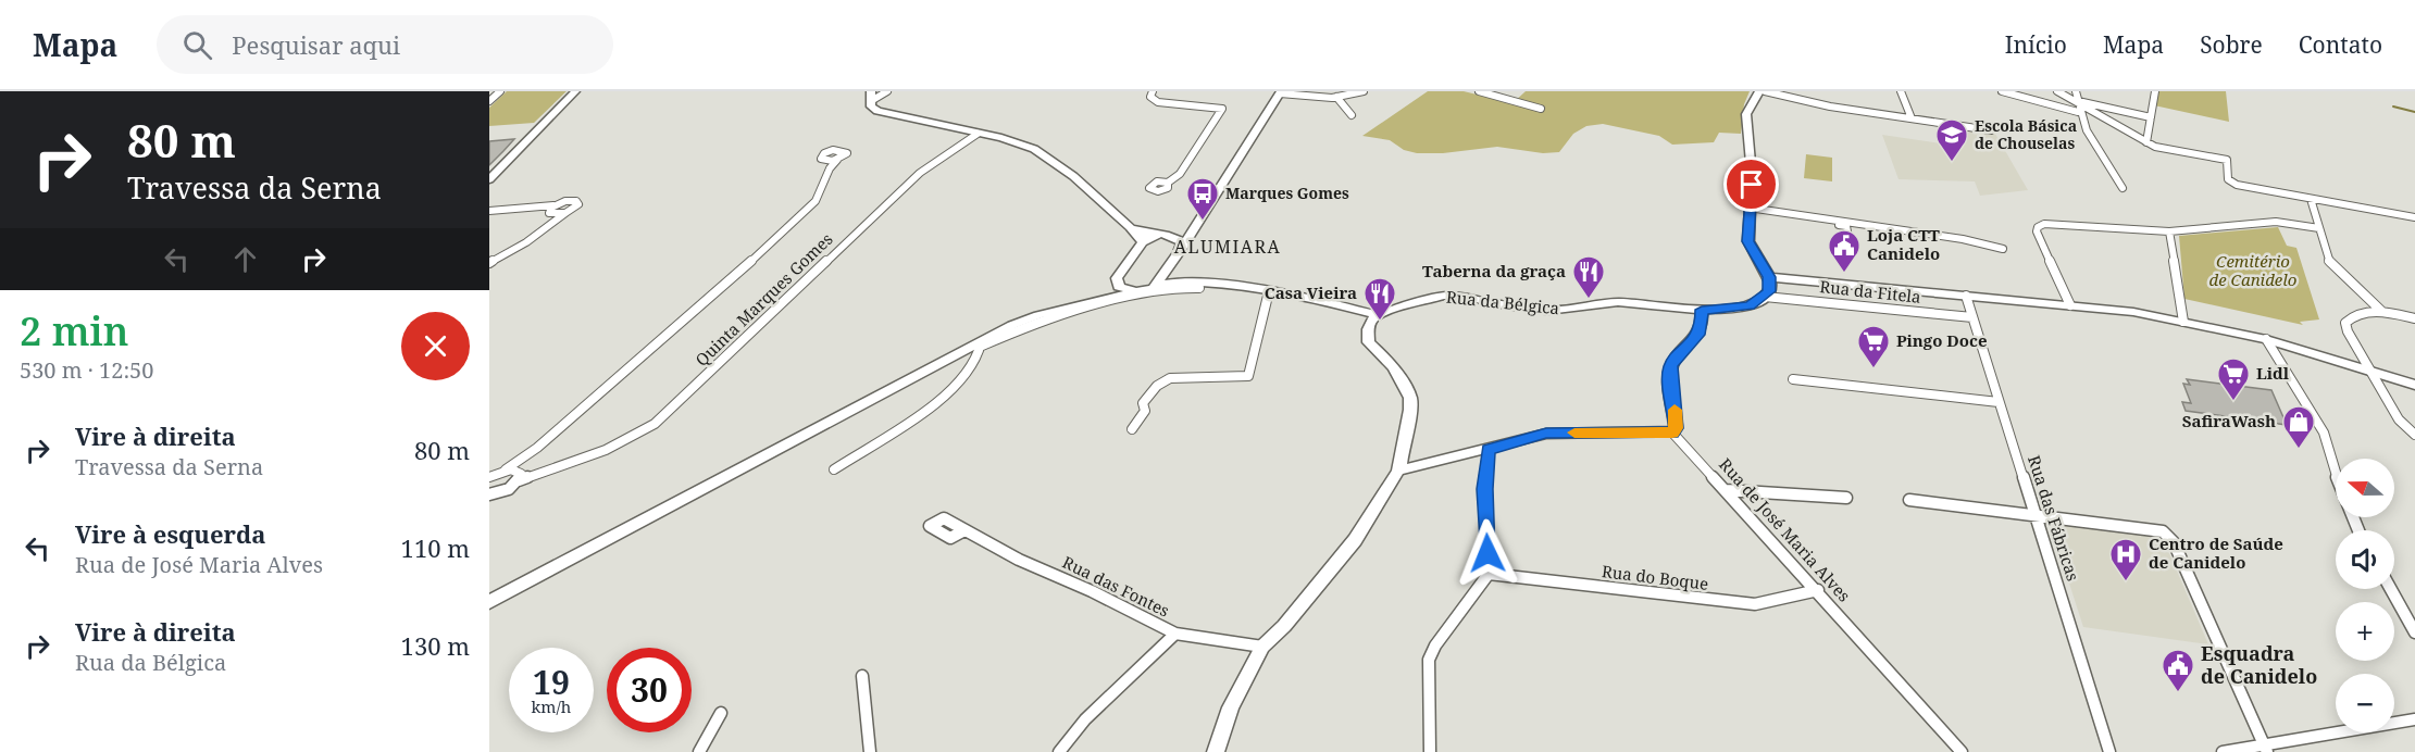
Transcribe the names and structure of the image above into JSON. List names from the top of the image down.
{
  "streets": {
    "main road": ["Rua da Bélgica"],
    "street": [
      "Rua da Fitela",
      "Quinta Marques Gomes",
      "Rua das Fábricas",
      "Rua de José Maria Alves",
      "Rua do Boque",
      "Rua das Fontes"
    ]
  },
  "crossings": [
    ["Rua da Fitela", "Rua da Bélgica"],
    ["Rua da Fitela", "Rua das Fábricas"],
    ["Rua de José Maria Alves", "Rua do Boque"]
  ],
  "districts": ["ALUMIARA"],
  "parks": ["Cemitério de Canidelo"],
  "places": {
    "school or university": ["Escola Básica de Chouselas"],
    "bus stop": ["Marques Gomes"],
    "public building": ["Loja CTT Canidelo", "Esquadra de Canidelo"],
    "restaurant": ["Taberna da graça", "Casa Vieira"],
    "supermarket": ["Pingo Doce", "Lidl"],
    "shop": ["SafiraWash"],
    "hospital": ["Centro de Saúde de Canidelo"]
  },
  "north": "left",
  "page": {
    "header": "Mapa",
    "search": "Pesquisar aqui",
    "nav": [
      "Início",
      "Mapa",
      "Sobre",
      "Contato"
    ],
    "turn": ["80 m", "Travessa da Serna"],
    "heading": ["2 min", "530 m · 12:50"],
    "list": [
      {
        "name": "Vire à direita",
        "note": "Travessa da Serna",
        "value": "80 m"
      },
      {
        "name": "Vire à esquerda",
        "note": "Rua de José Maria Alves",
        "value": "110 m"
      },
      {
        "name": "Vire à direita",
        "note": "Rua da Bélgica",
        "value": "130 m"
      }
    ],
    "map_buttons": ["+", "−"],
    "speed": "19 km/h",
    "limit": "30"
  }
}
